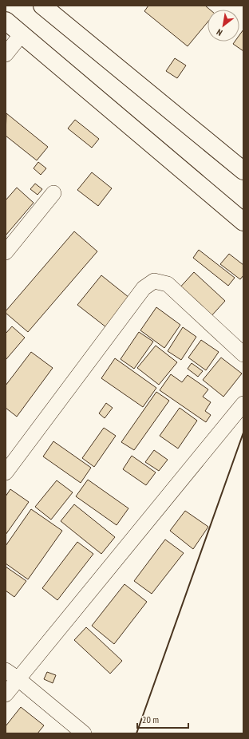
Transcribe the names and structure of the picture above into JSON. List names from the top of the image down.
{
  "scale_bar": "20 m",
  "north": "bottom left"
}
